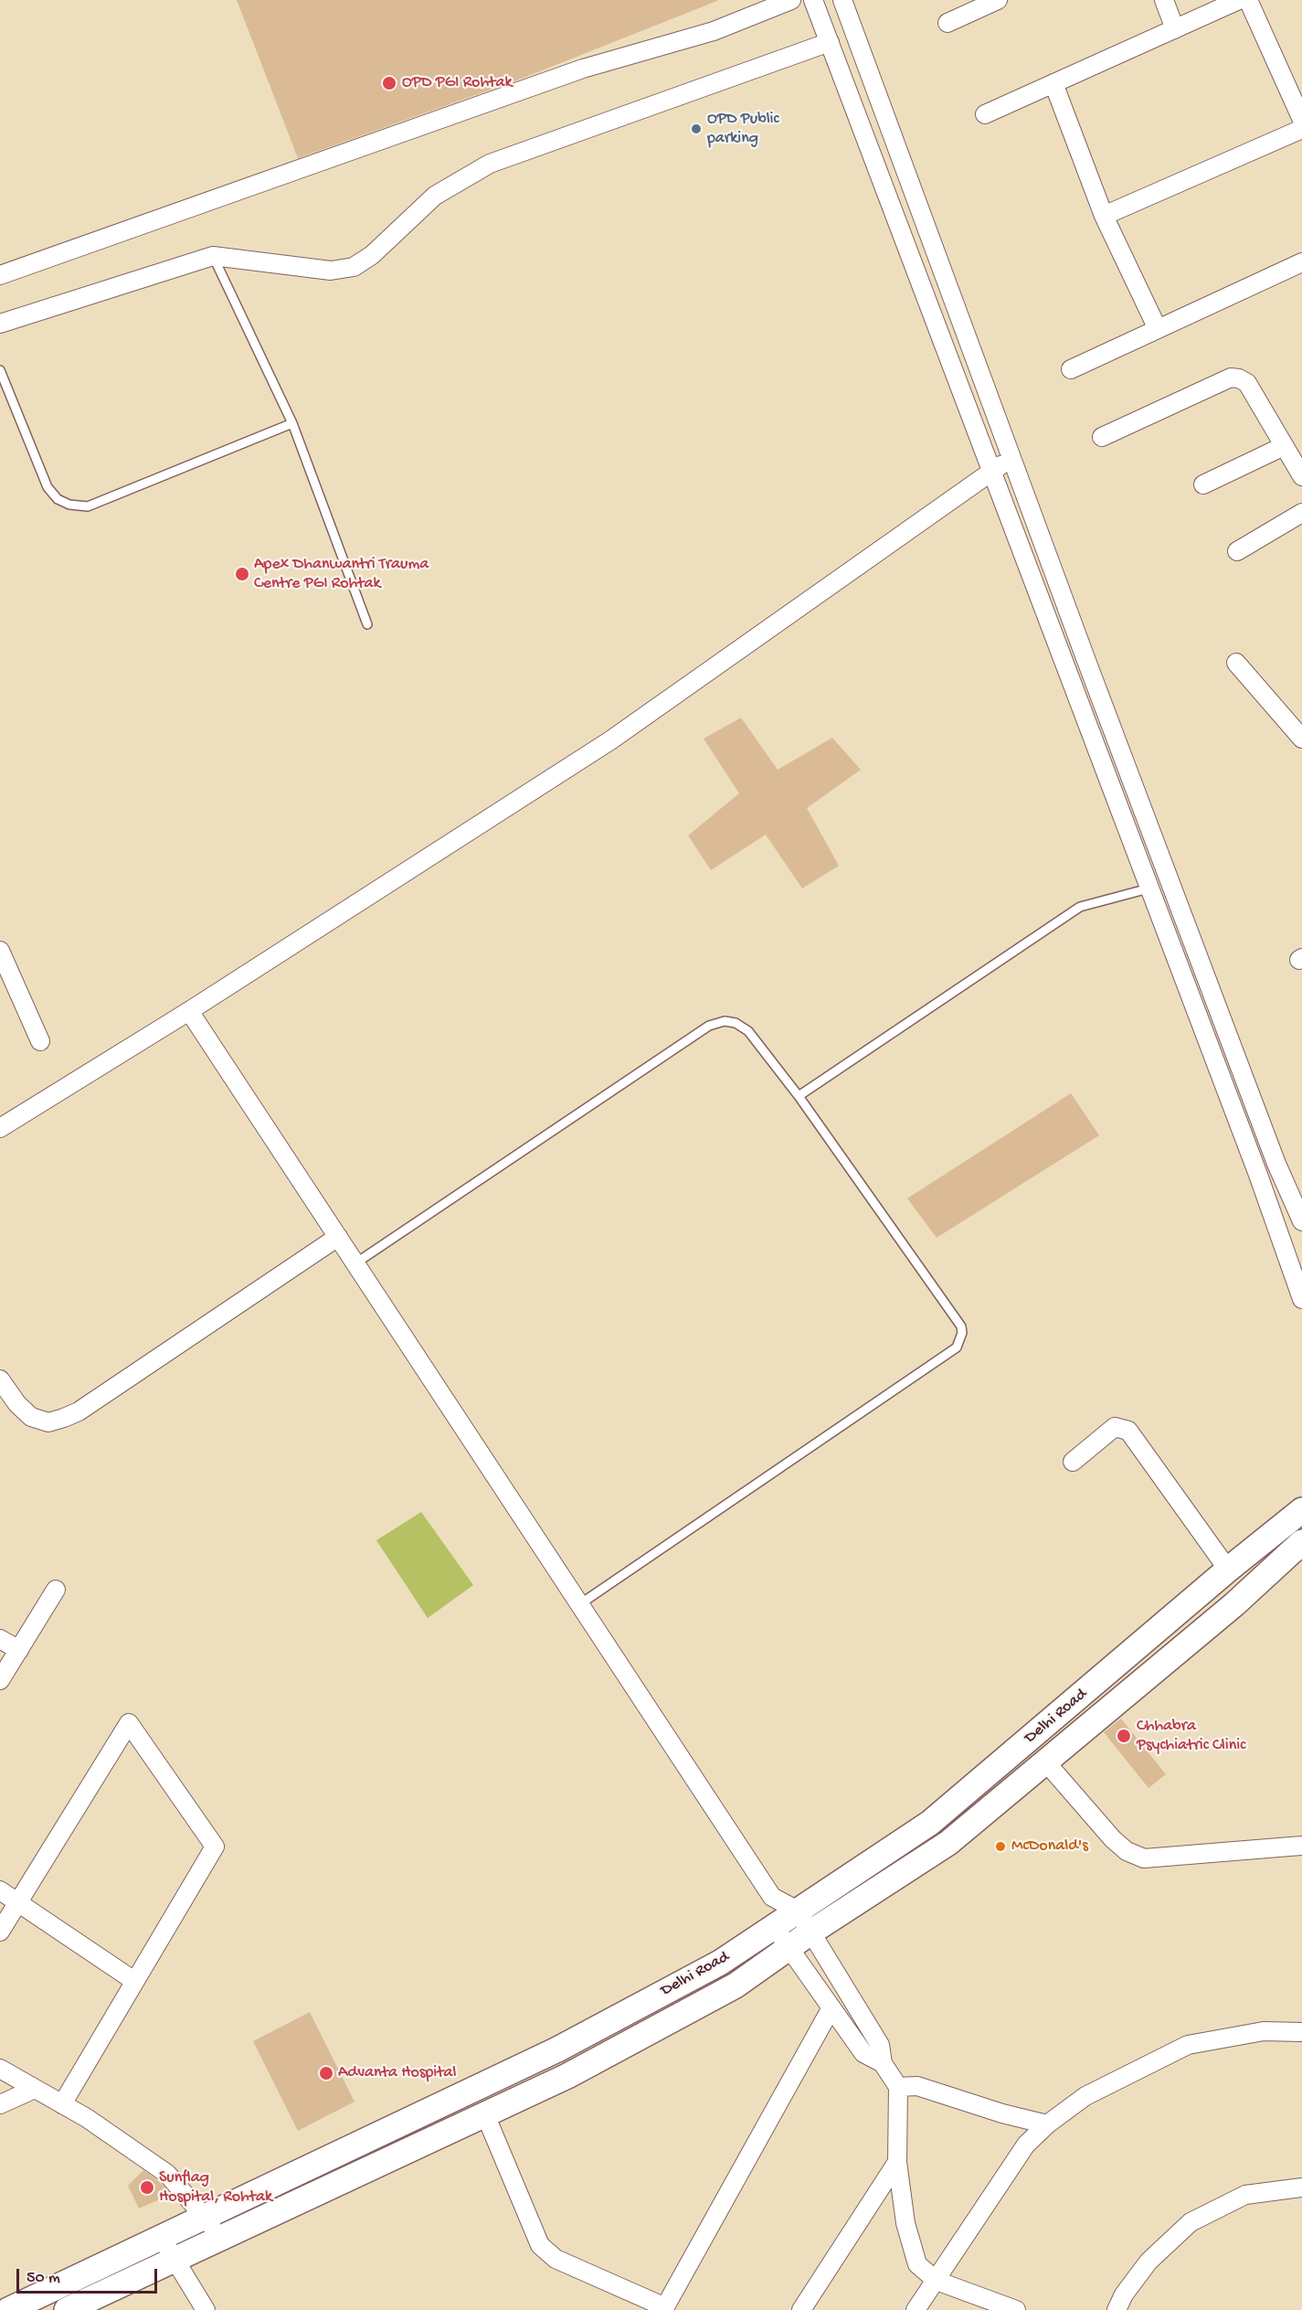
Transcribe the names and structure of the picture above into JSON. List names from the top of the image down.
{
  "streets": {
    "main road": ["Delhi Road"]
  },
  "places": [
    "OPD PGI Rohtak",
    "OPD Public parking",
    "Apex Dhanwantri Trauma Centre PGI Rohtak",
    "Chhabra Psychiatric Clinic",
    "McDonald's",
    "Advanta Hospital",
    "Sunflag Hospital, Rohtak"
  ],
  "scale_bar": "50 m"
}
